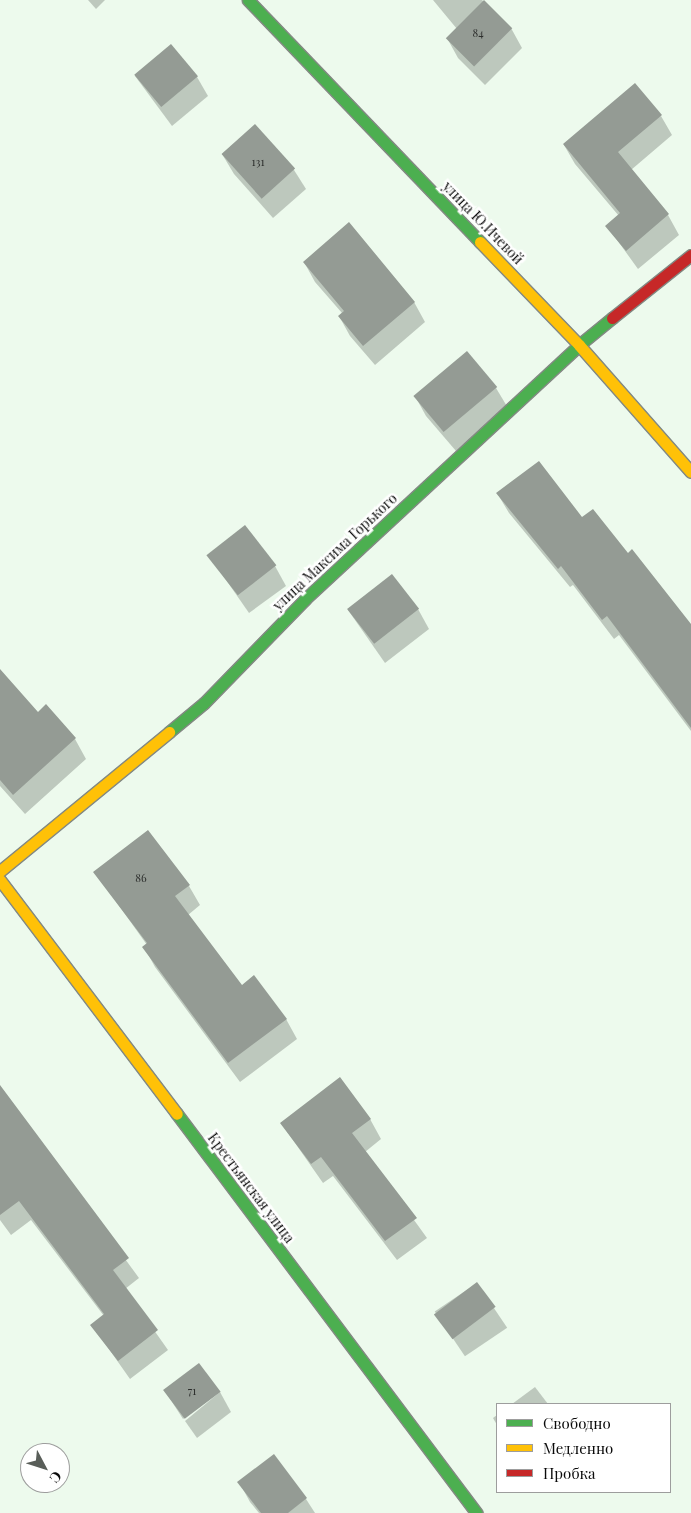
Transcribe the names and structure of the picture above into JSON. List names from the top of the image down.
{
  "streets": {
    "street": ["улица Ю.Ичевой", "улица Максима Горького", "Крестьянская улица"]
  },
  "crossings": [
    ["улица Ю.Ичевой", "улица Максима Горького"]
  ],
  "house_numbers": [
    "84",
    "131",
    "86",
    "71"
  ],
  "legend": ["Свободно", "Медленно", "Пробка"],
  "north": "bottom right"
}
